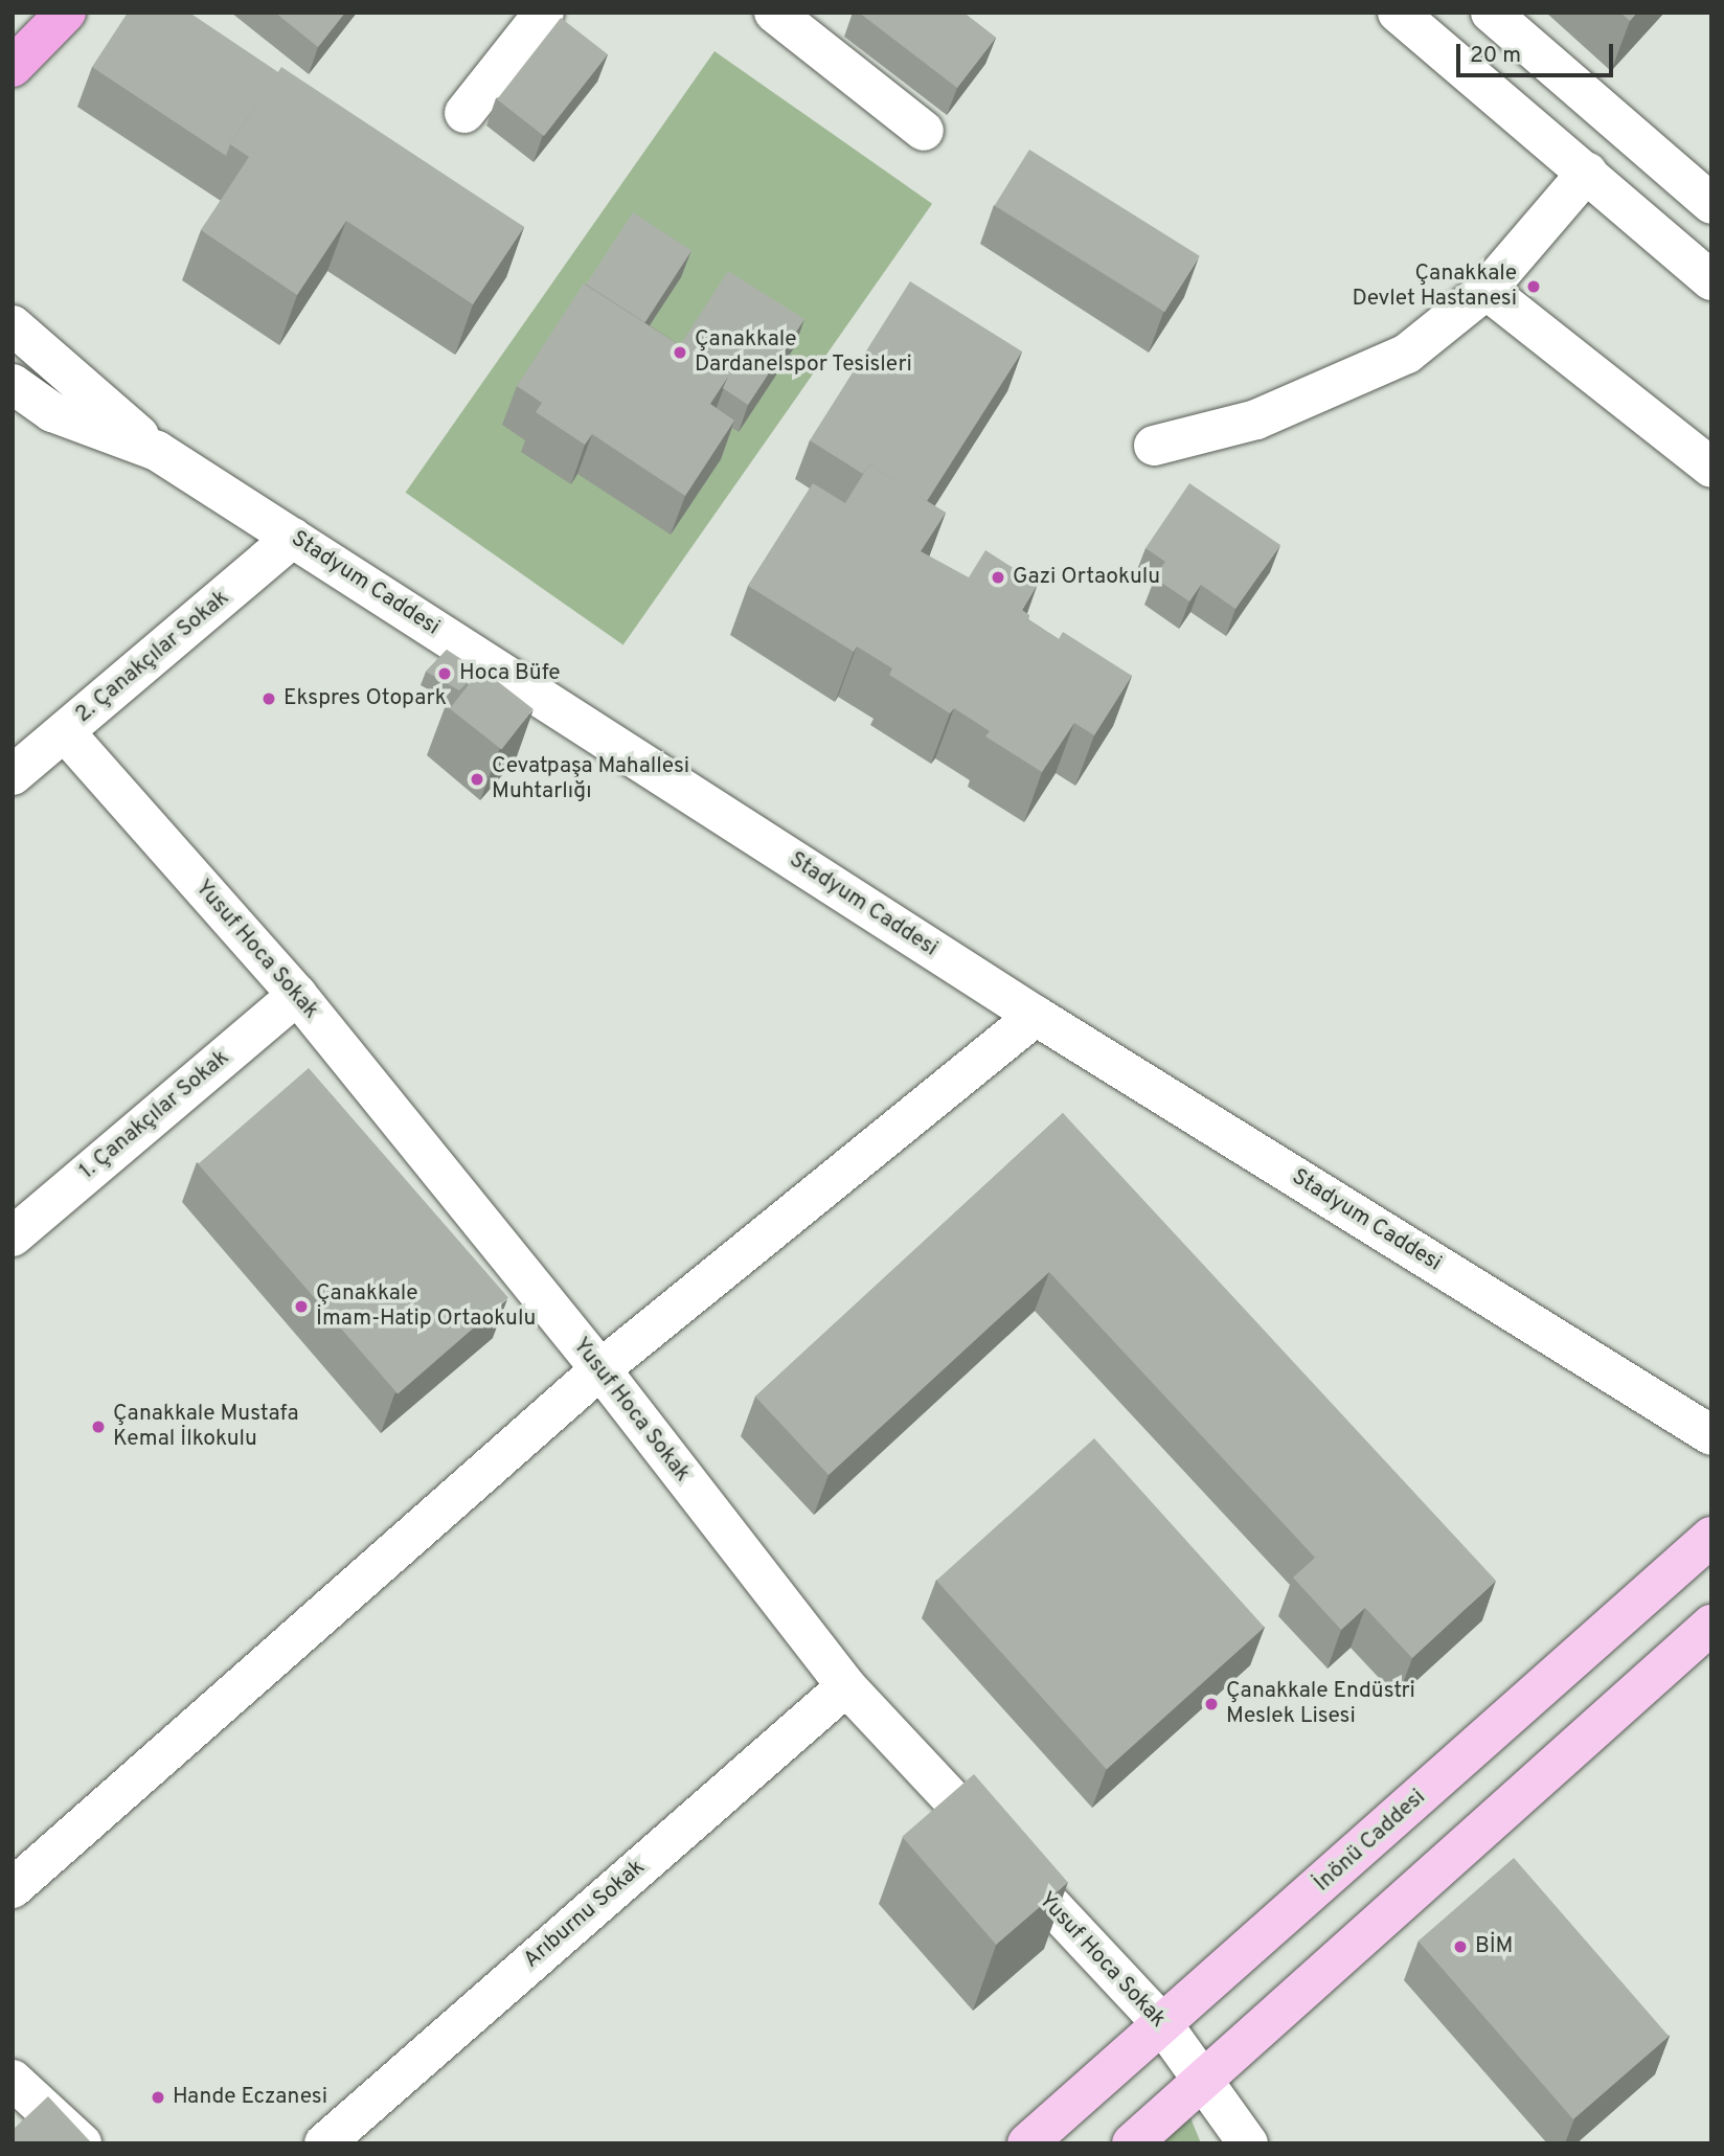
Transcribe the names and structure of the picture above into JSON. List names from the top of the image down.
{
  "streets": {
    "main road": ["İnönü Caddesi"],
    "street": [
      "Stadyum Caddesi",
      "2. Çanakçılar Sokak",
      "Yusuf Hoca Sokak",
      "1. Çanakçılar Sokak",
      "Arıburnu Sokak"
    ]
  },
  "crossings": [
    ["Stadyum Caddesi", "2. Çanakçılar Sokak"],
    ["2. Çanakçılar Sokak", "Yusuf Hoca Sokak"],
    ["Yusuf Hoca Sokak", "1. Çanakçılar Sokak"],
    ["Yusuf Hoca Sokak", "İnönü Caddesi"],
    ["Yusuf Hoca Sokak", "Arıburnu Sokak"]
  ],
  "places": [
    "Çanakkale Devlet Hastanesi",
    "Çanakkale Dardanelspor Tesisleri",
    "Gazi Ortaokulu",
    "Hoca Büfe",
    "Ekspres Otopark",
    "Cevatpaşa Mahallesi Muhtarlığı",
    "Çanakkale İmam-Hatip Ortaokulu",
    "Çanakkale Mustafa Kemal İlkokulu",
    "Çanakkale Endüstri Meslek Lisesi",
    "BİM",
    "Hande Eczanesi"
  ],
  "scale_bar": "20 m"
}
